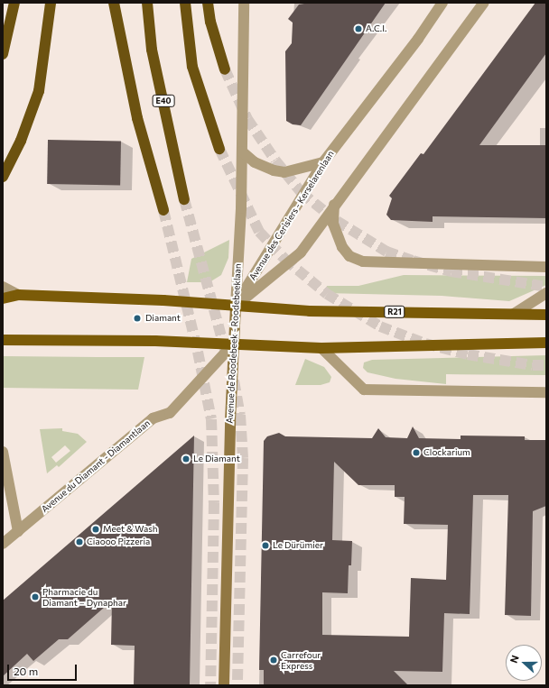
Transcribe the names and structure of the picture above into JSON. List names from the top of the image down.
{
  "streets": {
    "highway": ["E40"],
    "main road": ["R21", "Avenue de Roodebeek - Roodebeeklaan"],
    "street": ["Avenue des Cerisiers - Kerselarenlaan", "Avenue du Diamant - Diamantlaan"]
  },
  "crossings": [
    ["Avenue des Cerisiers - Kerselarenlaan", "R21"],
    ["Avenue des Cerisiers - Kerselarenlaan", "Avenue de Roodebeek - Roodebeeklaan"],
    ["R21", "Avenue de Roodebeek - Roodebeeklaan"],
    ["Avenue de Roodebeek - Roodebeeklaan", "Avenue du Diamant - Diamantlaan"]
  ],
  "places": [
    "A.C.I.",
    "Diamant",
    "Clockarium",
    "Le Diamant",
    "Meet & Wash",
    "Ciaooo Pizzeria",
    "Le Dürümier",
    "Pharmacie du Diamant – Dynaphar",
    "Carrefour Express"
  ],
  "scale_bar": "20 m",
  "north": "left"
}
